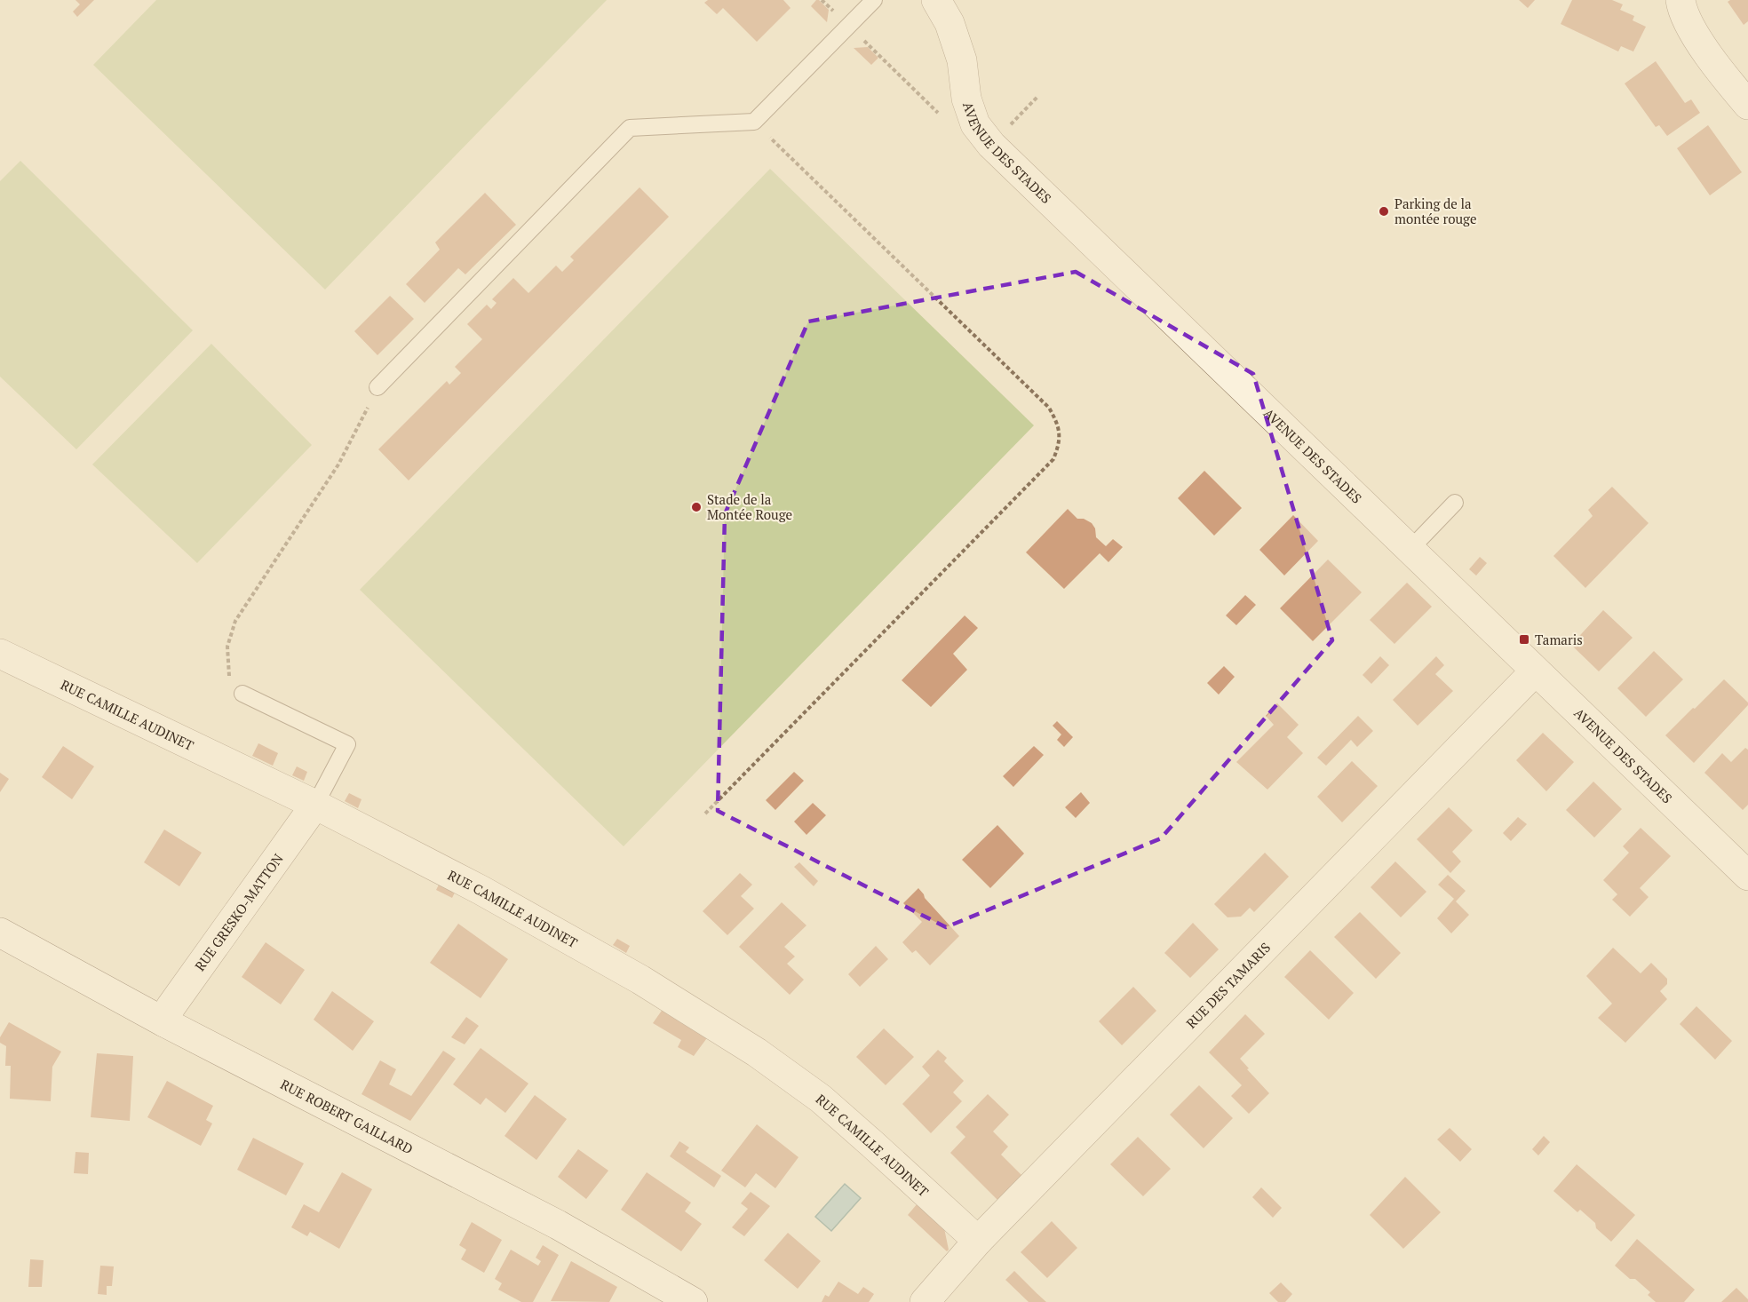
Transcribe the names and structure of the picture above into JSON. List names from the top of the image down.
{
  "streets": {
    "street": [
      "AVENUE DES STADES",
      "RUE CAMILLE AUDINET",
      "RUE GRESKO-MATTON",
      "RUE DES TAMARIS",
      "RUE ROBERT GAILLARD"
    ]
  },
  "crossings": [
    ["AVENUE DES STADES", "RUE DES TAMARIS"],
    ["RUE CAMILLE AUDINET", "RUE GRESKO-MATTON"],
    ["RUE CAMILLE AUDINET", "RUE DES TAMARIS"],
    ["RUE GRESKO-MATTON", "RUE ROBERT GAILLARD"]
  ],
  "places": {
    "other": ["Parking de la montée rouge", "Stade de la Montée Rouge"],
    "transit": ["Tamaris"]
  }
}
